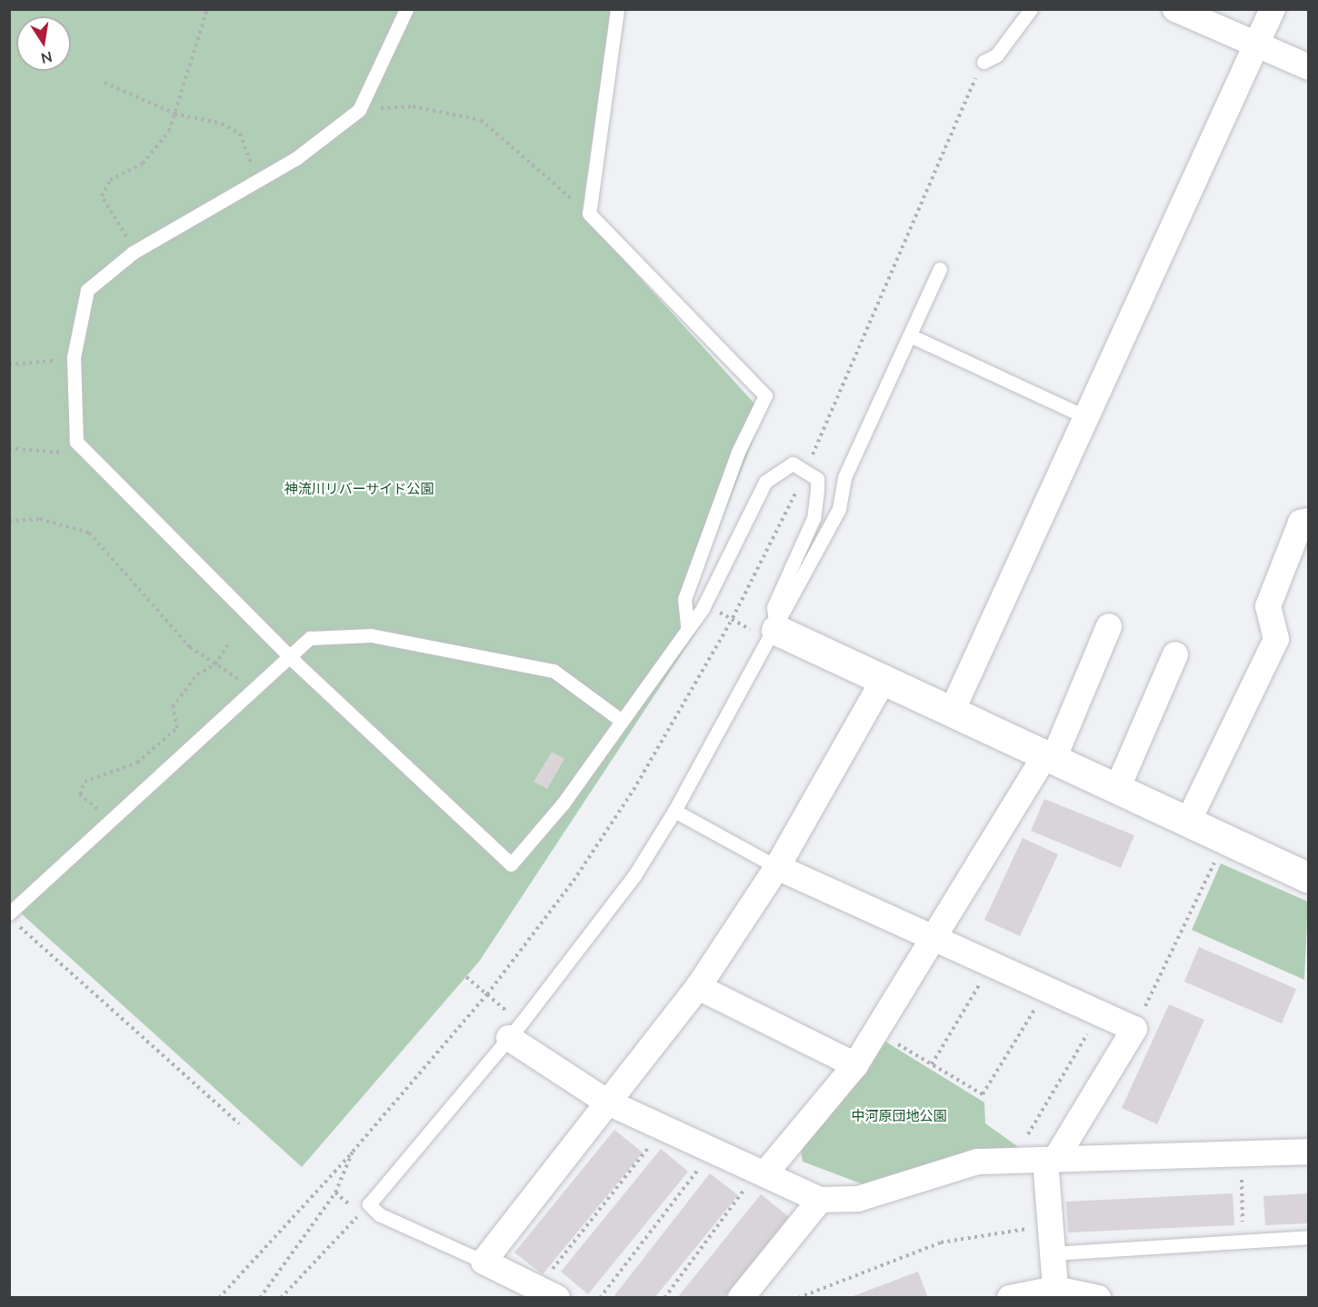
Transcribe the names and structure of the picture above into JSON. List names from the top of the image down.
{
  "parks": ["神流川リバーサイド公園", "中河原団地公園"],
  "north": "bottom"
}
